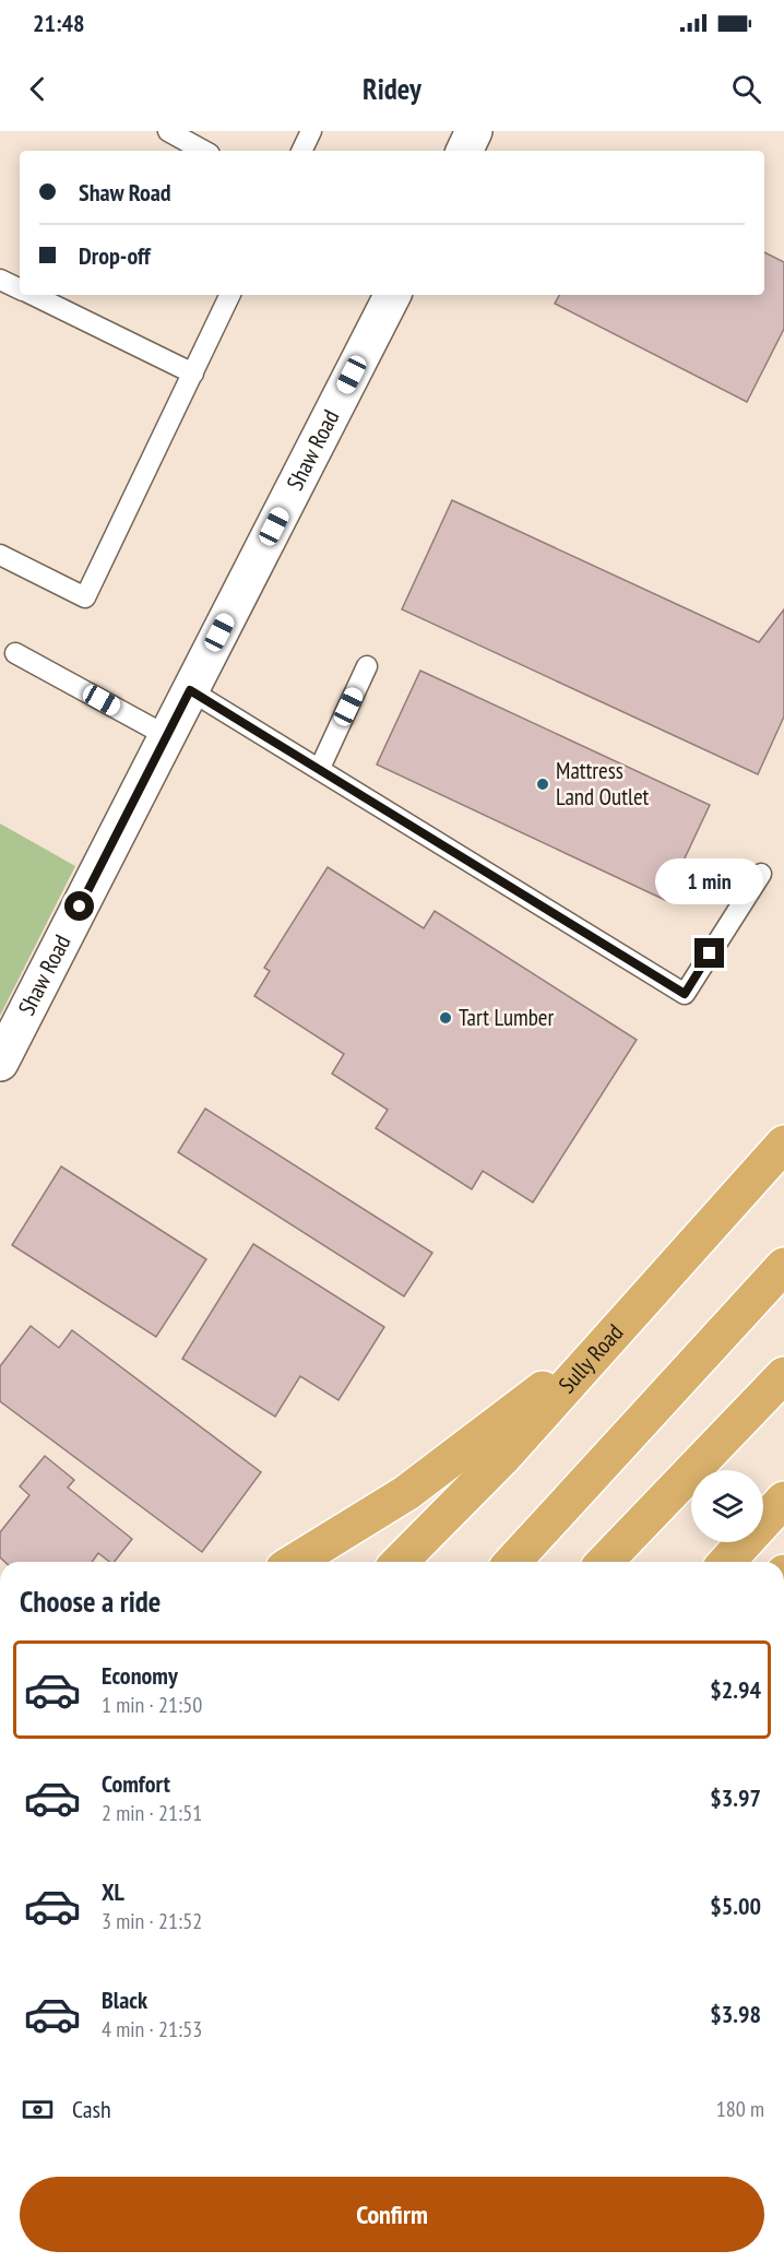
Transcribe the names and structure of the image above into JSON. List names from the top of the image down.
{
  "streets": {
    "highway": ["Sully Road"],
    "street": ["Shaw Road"]
  },
  "places": ["Mattress Land Outlet", "Tart Lumber"],
  "page": {
    "status": "21:48",
    "header": "Ridey",
    "banner": ["Shaw Road", "Drop-off"],
    "bubble": "1 min",
    "heading": "Choose a ride",
    "list": [
      {
        "name": "Economy",
        "note": "1 min · 21:50",
        "value": "$2.94"
      },
      {
        "name": "Comfort",
        "note": "2 min · 21:51",
        "value": "$3.97"
      },
      {
        "name": "XL",
        "note": "3 min · 21:52",
        "value": "$5.00"
      },
      {
        "name": "Black",
        "note": "4 min · 21:53",
        "value": "$3.98"
      }
    ],
    "pay": ["Cash", "180 m"],
    "buttons": "Confirm"
  }
}
